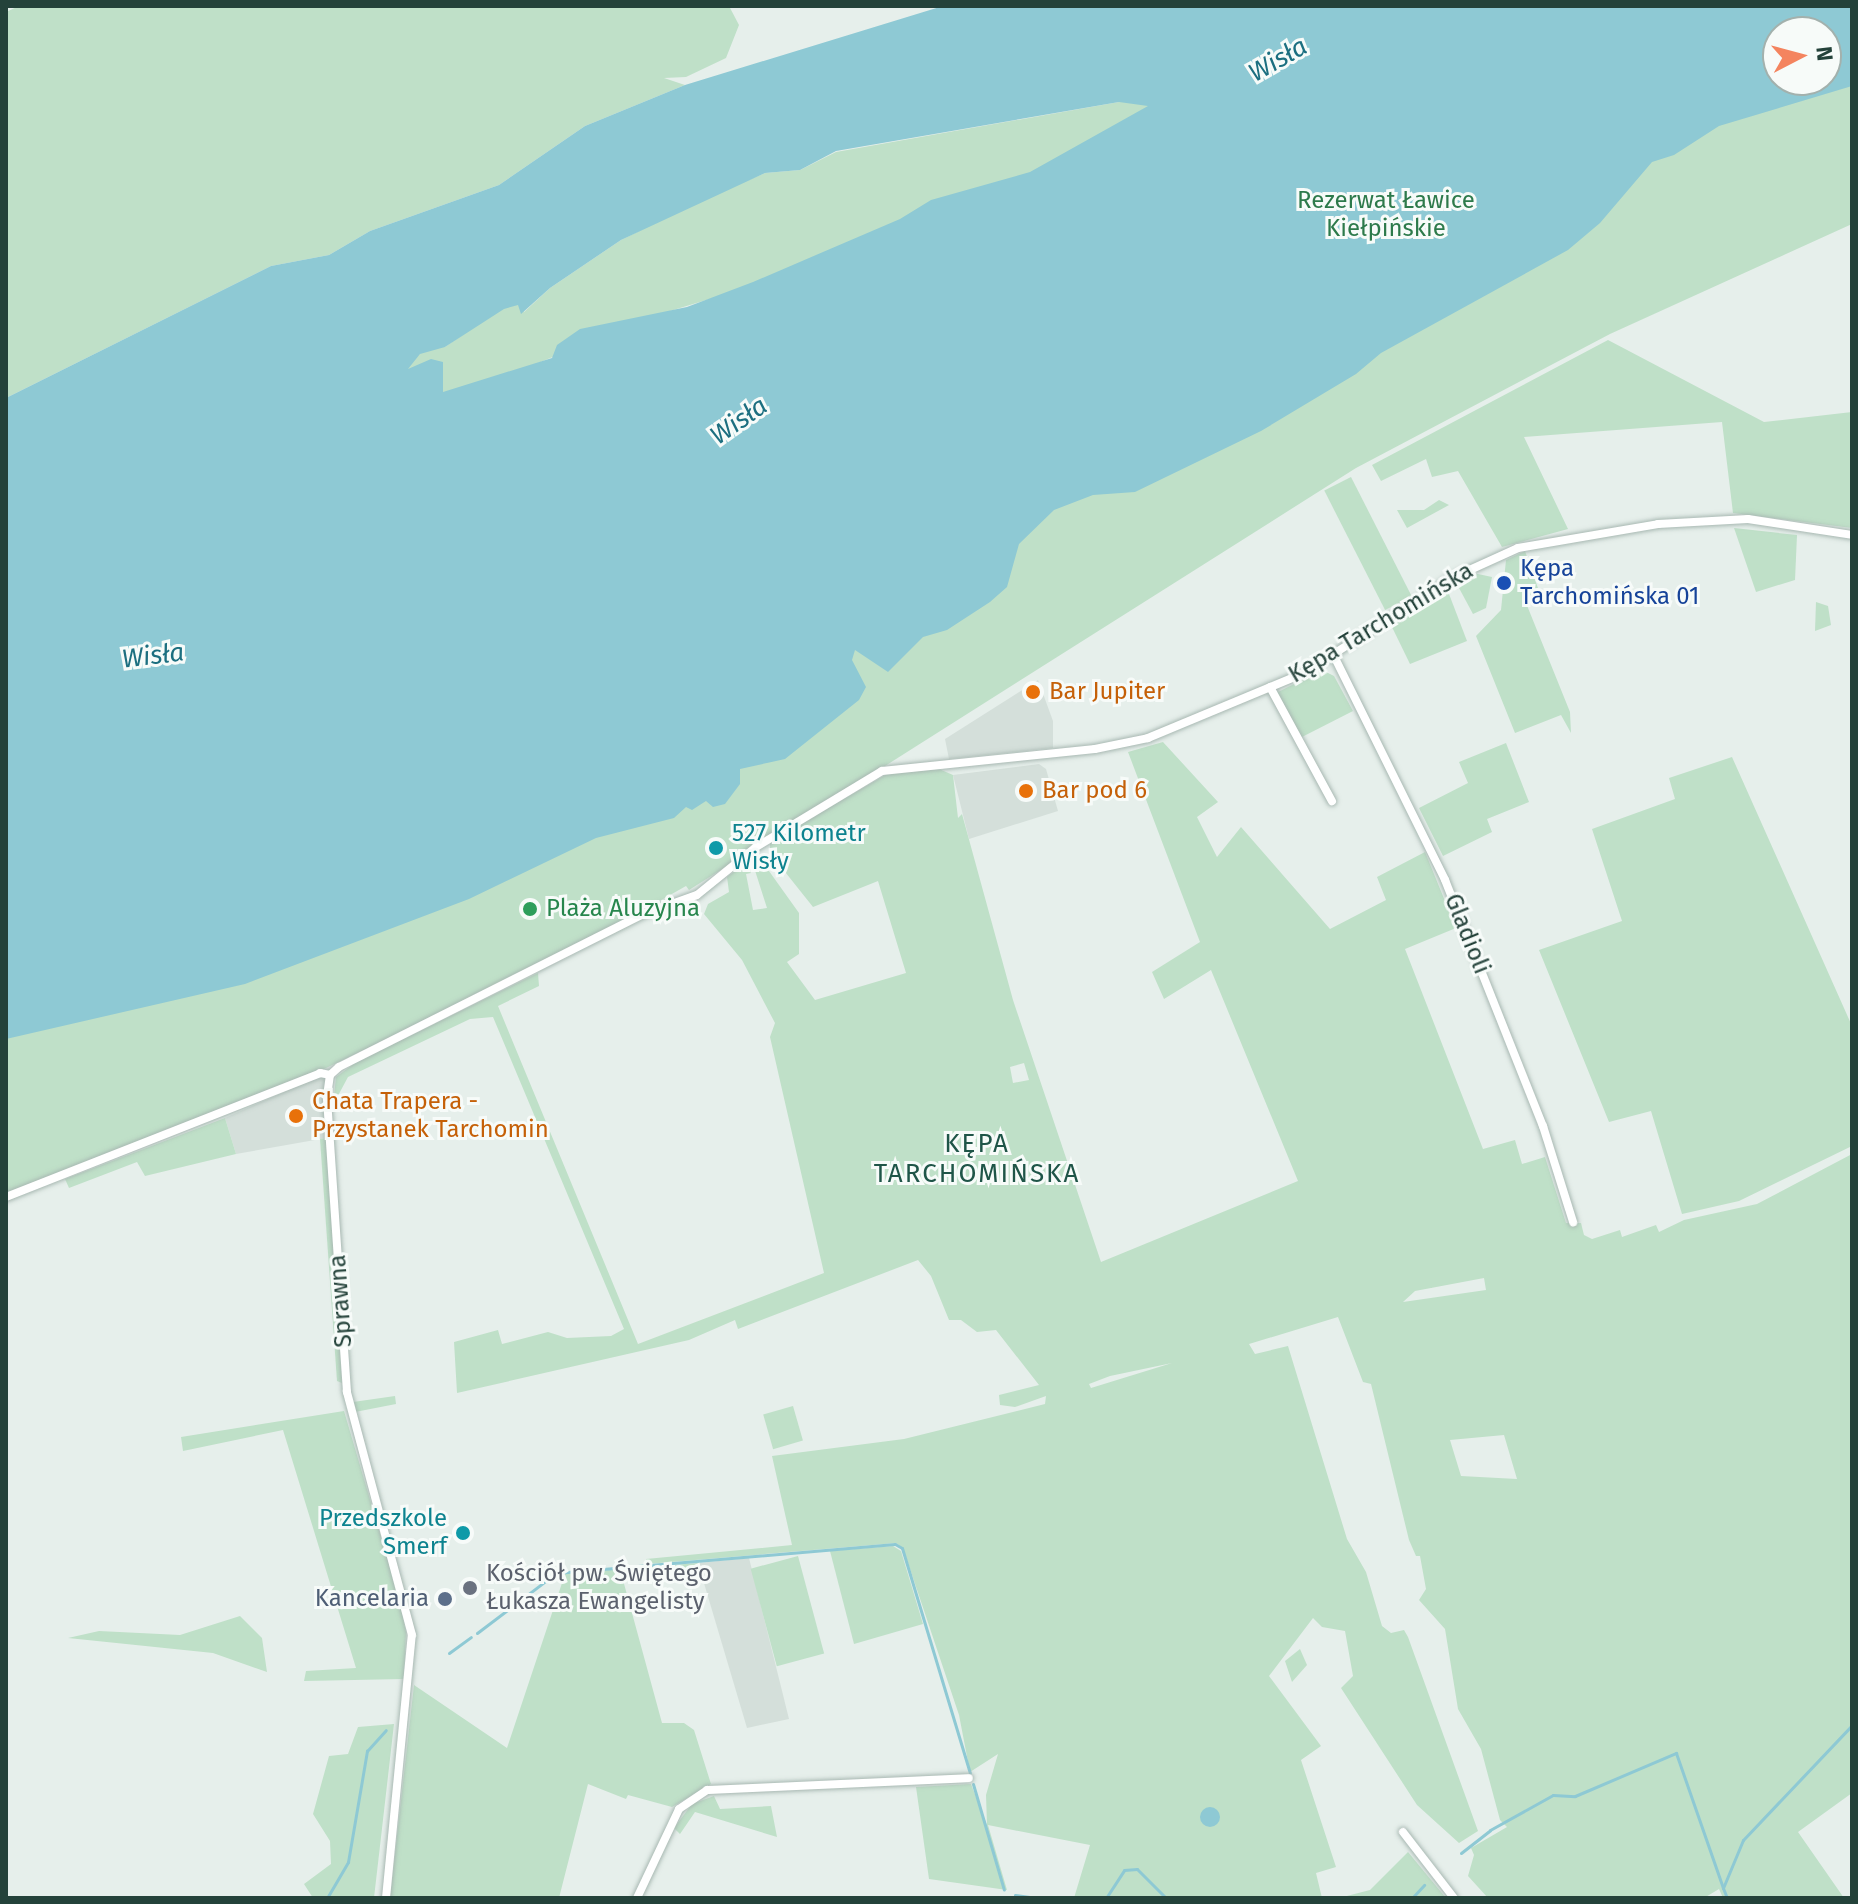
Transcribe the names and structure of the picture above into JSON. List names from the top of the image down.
{
  "streets": {
    "street": ["Kępa Tarchomińska", "Gladioli", "Sprawna"]
  },
  "crossings": [
    ["Kępa Tarchomińska", "Gladioli"],
    ["Kępa Tarchomińska", "Sprawna"]
  ],
  "districts": ["KĘPA TARCHOMIŃSKA"],
  "water": ["Wisła"],
  "parks": ["Rezerwat Ławice Kiełpińskie"],
  "places": [
    "Kępa Tarchomińska 01",
    "Bar Jupiter",
    "Bar pod 6",
    "527 Kilometr Wisły",
    "Plaża Aluzyjna",
    "Chata Trapera - Przystanek Tarchomin",
    "Przedszkole Smerf",
    "Kościół pw. Świętego Łukasza Ewangelisty",
    "Kancelaria"
  ],
  "north": "right"
}
